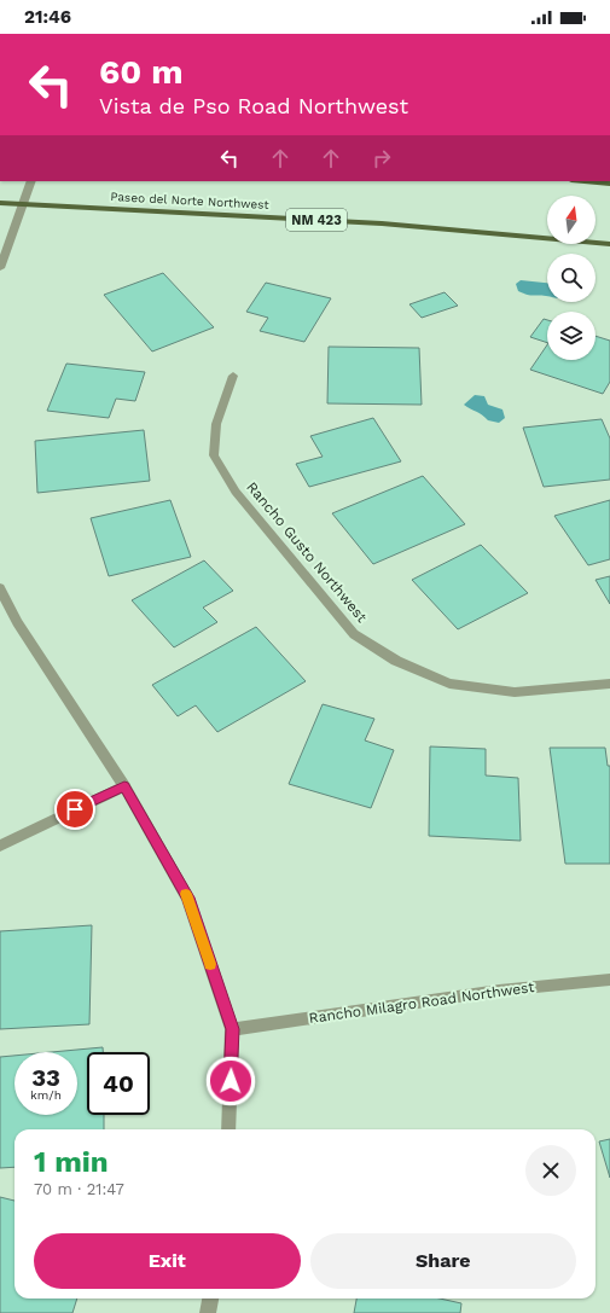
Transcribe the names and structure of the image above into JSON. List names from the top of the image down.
{
  "streets": {
    "main road": ["Paseo del Norte Northwest", "NM 423"],
    "street": ["Rancho Gusto Northwest", "Rancho Milagro Road Northwest"]
  },
  "north": "top",
  "page": {
    "status": "21:46",
    "turn": ["60 m", "Vista de Pso Road Northwest"],
    "speed": "33 km/h",
    "limit": "40",
    "heading": ["1 min", "70 m · 21:47"],
    "buttons": ["Exit", "Share"]
  }
}
